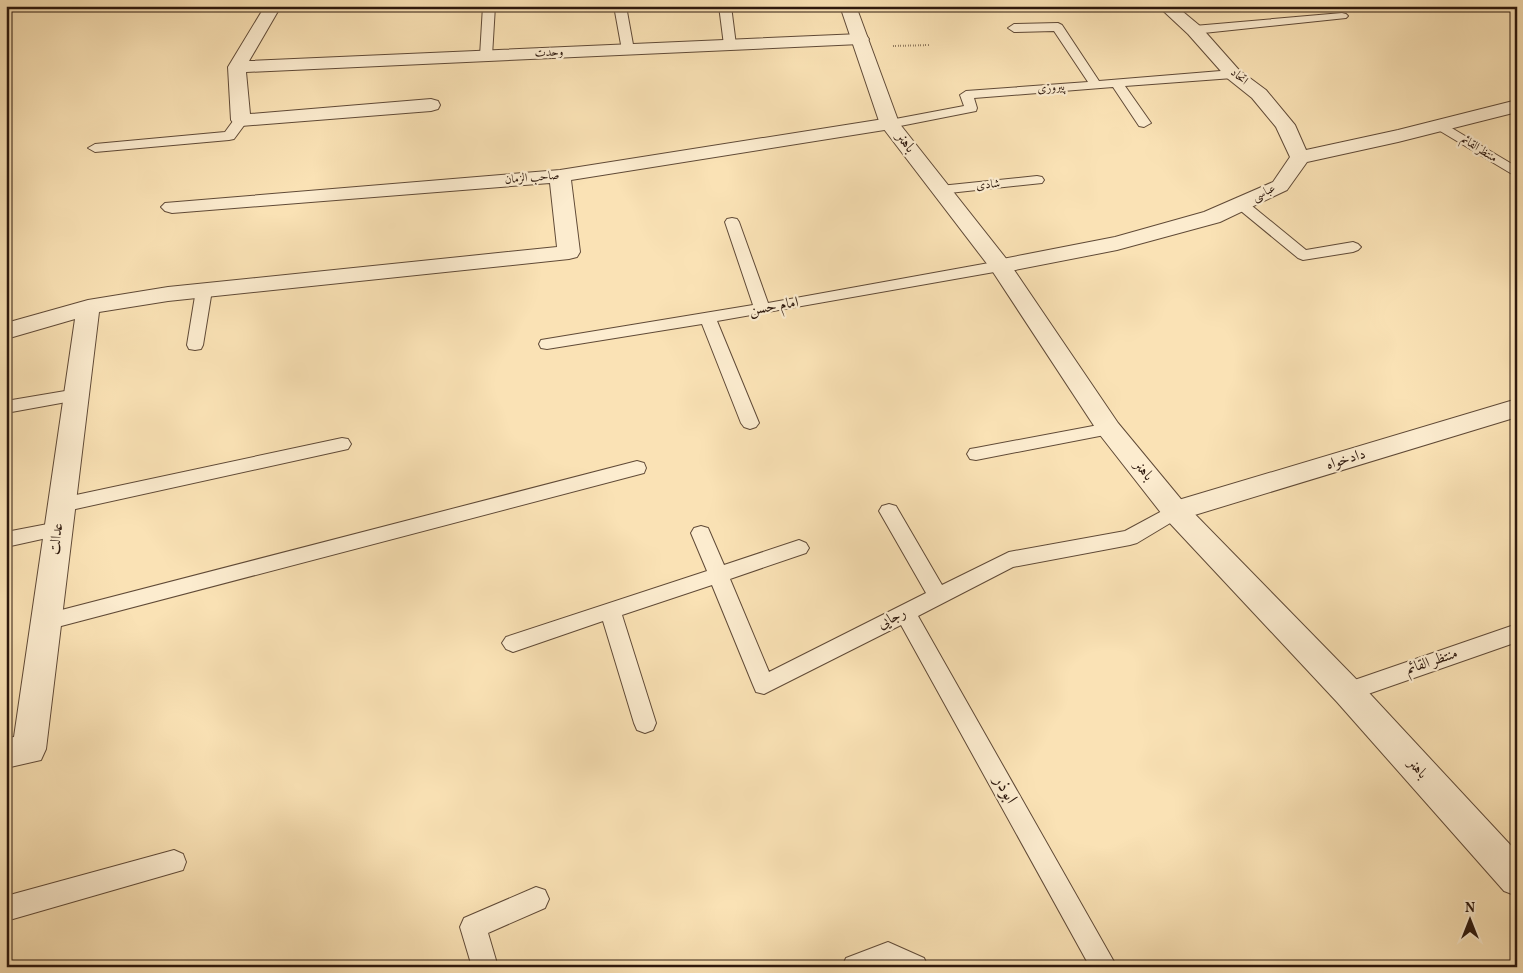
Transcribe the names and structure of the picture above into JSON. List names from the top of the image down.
{
  "streets": {
    "street": [
      "وحدت",
      "اتحاد",
      "باهنر",
      "صاحب الزمان",
      "عباسی",
      "دادخواه",
      "عدالت"
    ],
    "lane": [
      "پیروزی",
      "منتظرالقائم",
      "شادی",
      "امام حسن",
      "رجایی",
      "منتظر القائم",
      "ابوذر"
    ]
  },
  "crossings": [
    ["وحدت", "باهنر"],
    ["اتحاد", "پیروزی"],
    ["اتحاد", "عباسی"],
    ["پیروزی", "باهنر"],
    ["پیروزی", "صاحب الزمان"],
    ["باهنر", "صاحب الزمان"],
    ["باهنر", "شادی"],
    ["باهنر", "عباسی"],
    ["باهنر", "امام حسن"],
    ["باهنر", "دادخواه"],
    ["باهنر", "رجایی"],
    ["باهنر", "منتظر القائم"],
    ["عباسی", "امام حسن"],
    ["دادخواه", "رجایی"],
    ["رجایی", "ابوذر"]
  ],
  "north": "top"
}
